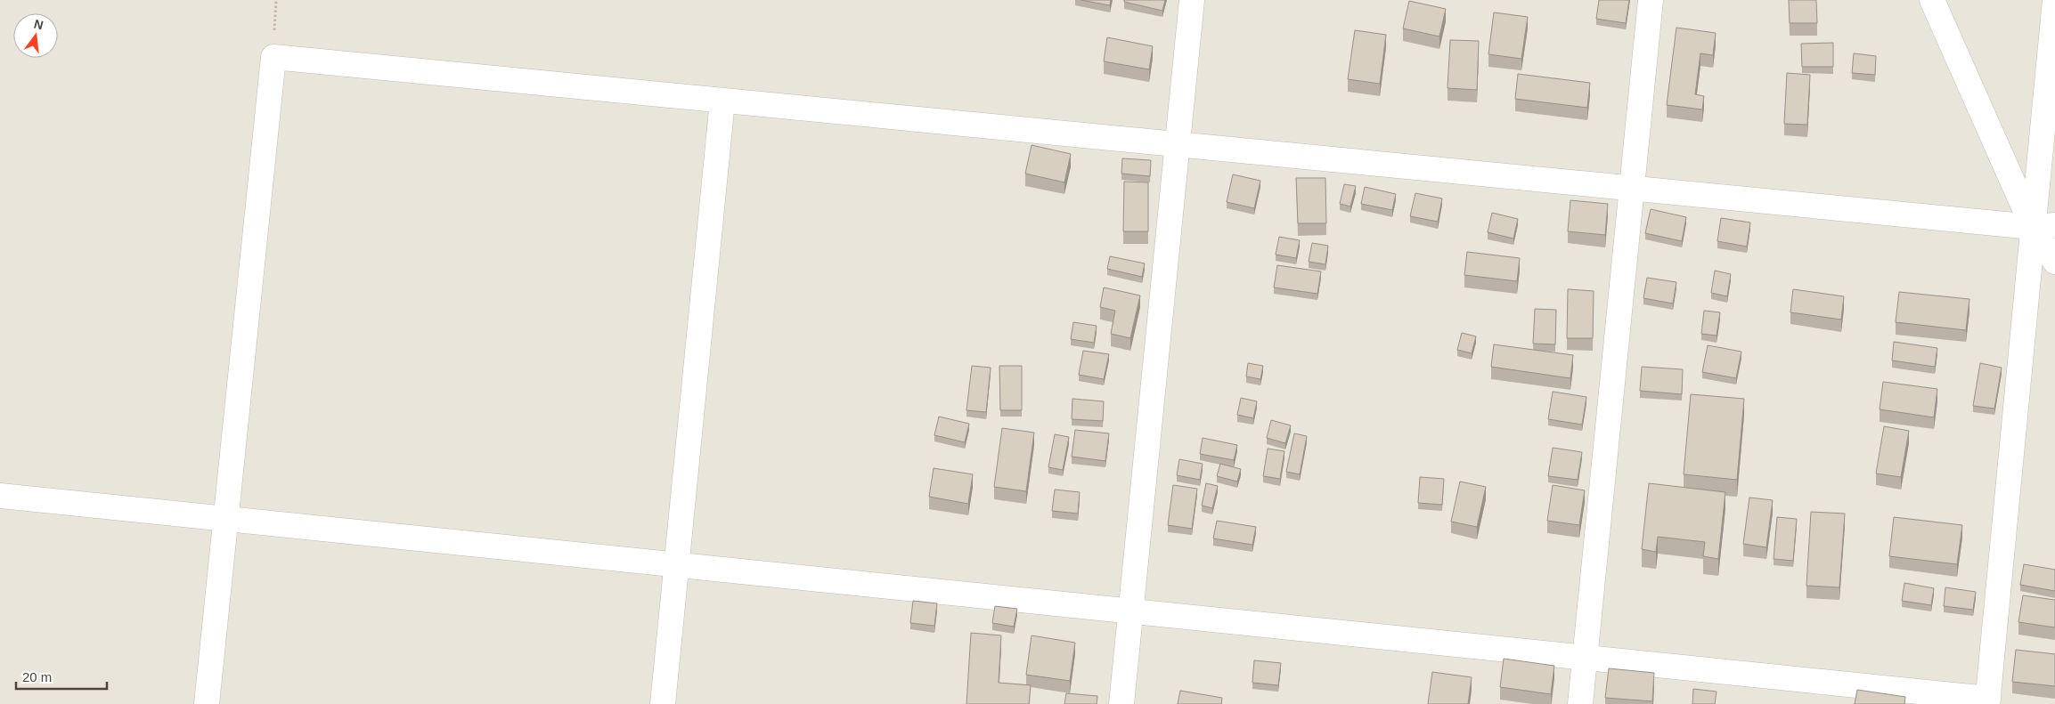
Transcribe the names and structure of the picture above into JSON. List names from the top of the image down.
{
  "scale_bar": "20 m",
  "north": "top"
}
